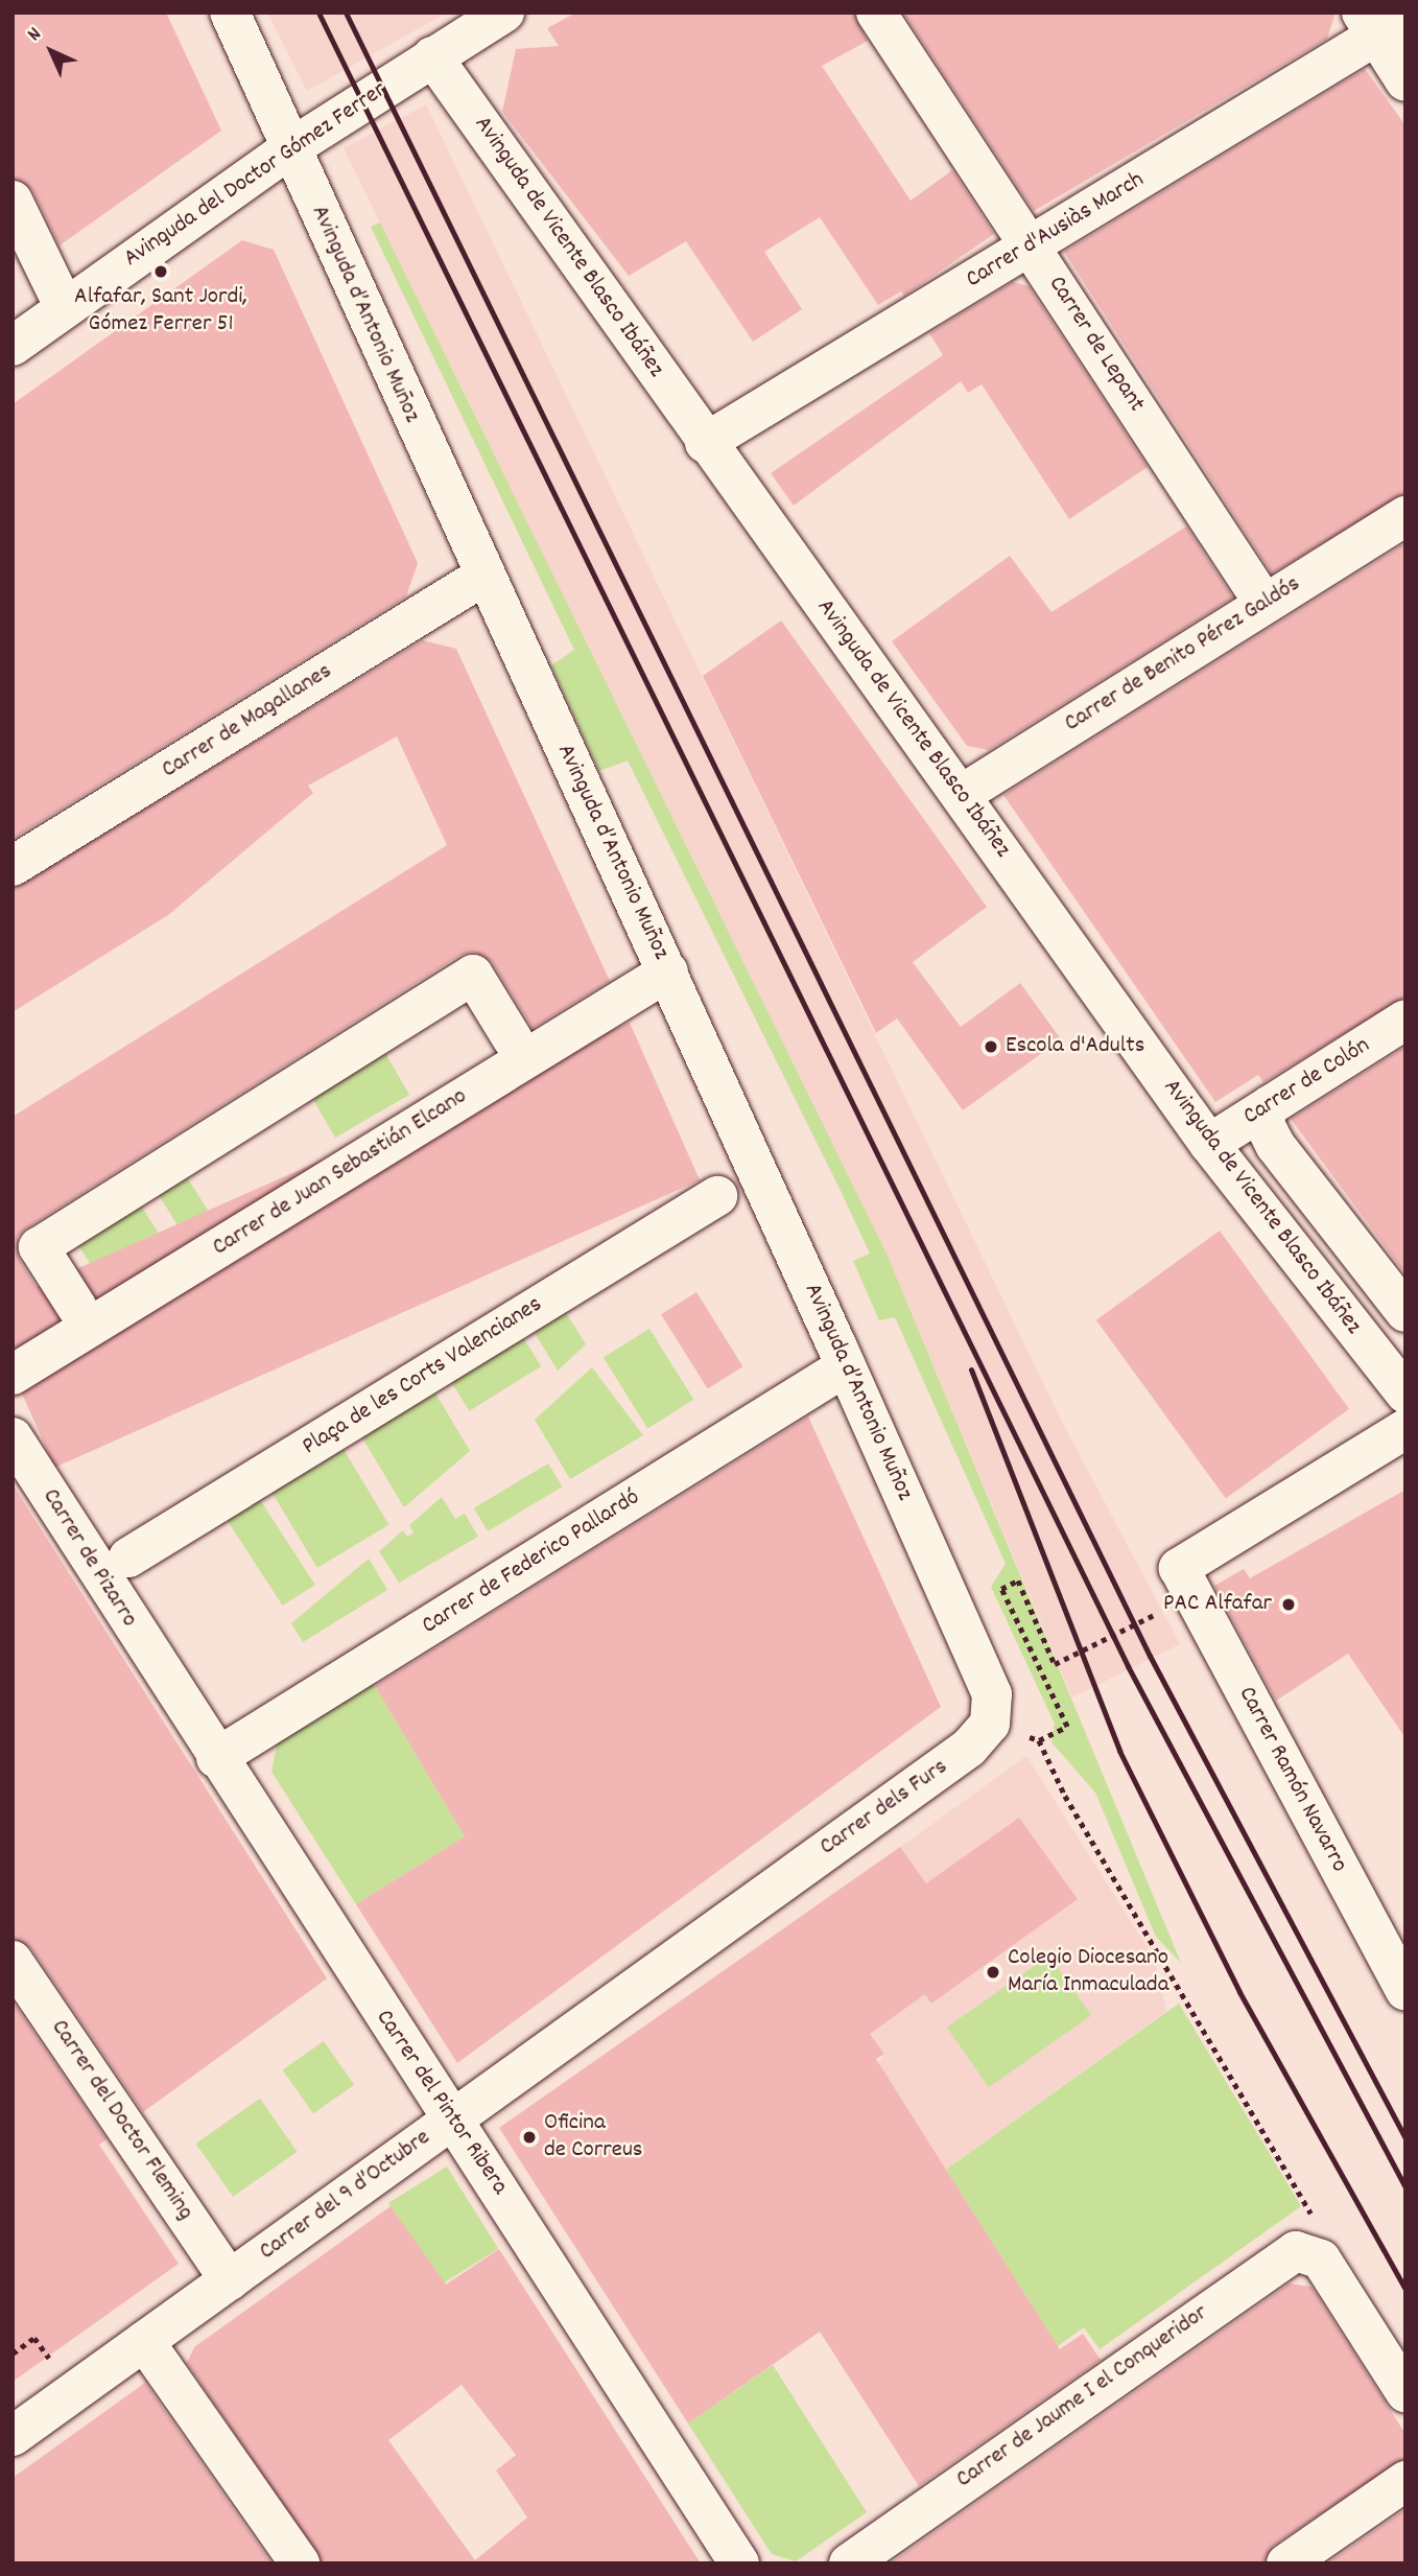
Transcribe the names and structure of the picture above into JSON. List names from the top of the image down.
{
  "streets": {
    "street": [
      "Avinguda del Doctor Gómez Ferrer",
      "Carrer d'Ausiàs March",
      "Avinguda de Vicente Blasco Ibáñez",
      "Avinguda d’Antonio Muñoz",
      "Carrer de Lepant",
      "Carrer de Benito Pérez Galdós",
      "Carrer de Magallanes",
      "Carrer de Colón",
      "Carrer de Juan Sebastián Elcano",
      "Plaça de les Corts Valencianes",
      "Carrer de Pizarro",
      "Carrer de Federico Pallardó",
      "Carrer Ramón Navarro",
      "Carrer dels Furs",
      "Carrer del Pintor Ribera",
      "Carrer del Doctor Fleming",
      "Carrer del 9 d’Octubre",
      "Carrer de Jaume I el Conqueridor"
    ]
  },
  "crossings": [
    ["Avinguda del Doctor Gómez Ferrer", "Avinguda de Vicente Blasco Ibáñez"],
    ["Avinguda del Doctor Gómez Ferrer", "Avinguda d’Antonio Muñoz"],
    ["Carrer d'Ausiàs March", "Avinguda de Vicente Blasco Ibáñez"],
    ["Carrer d'Ausiàs March", "Carrer de Lepant"],
    ["Avinguda de Vicente Blasco Ibáñez", "Carrer de Benito Pérez Galdós"],
    ["Avinguda de Vicente Blasco Ibáñez", "Carrer de Colón"],
    ["Avinguda d’Antonio Muñoz", "Carrer de Magallanes"],
    ["Avinguda d’Antonio Muñoz", "Carrer de Juan Sebastián Elcano"],
    ["Avinguda d’Antonio Muñoz", "Carrer de Federico Pallardó"],
    ["Avinguda d’Antonio Muñoz", "Carrer dels Furs"],
    ["Carrer de Lepant", "Carrer de Benito Pérez Galdós"],
    ["Carrer de Pizarro", "Carrer del Pintor Ribera"],
    ["Carrer de Federico Pallardó", "Carrer del Pintor Ribera"],
    ["Carrer dels Furs", "Carrer del 9 d’Octubre"],
    ["Carrer del Pintor Ribera", "Carrer del 9 d’Octubre"],
    ["Carrer del Doctor Fleming", "Carrer del 9 d’Octubre"]
  ],
  "places": [
    "Alfafar, Sant Jordi, Gómez Ferrer 51",
    "Escola d'Adults",
    "PAC Alfafar",
    "Colegio Diocesano María Inmaculada",
    "Oficina de Correus"
  ],
  "north": "top left"
}
